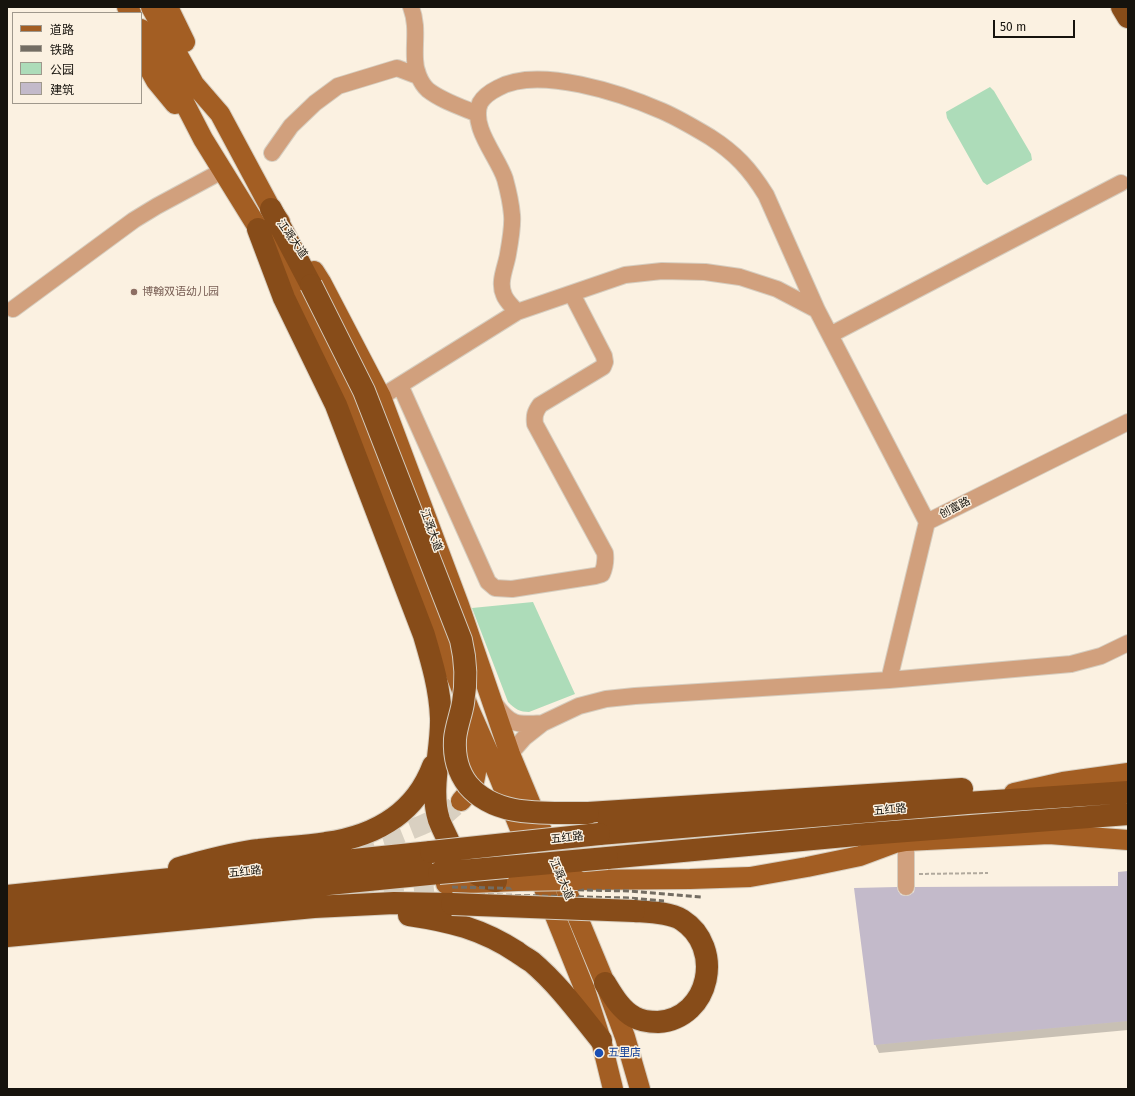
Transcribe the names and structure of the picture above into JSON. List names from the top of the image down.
{
  "streets": {
    "highway": ["五红路"],
    "main road": ["江溉大道"],
    "street": ["创富路"]
  },
  "places": ["博翰双语幼儿园", "五里店"],
  "legend": [
    "道路",
    "铁路",
    "公园",
    "建筑"
  ],
  "scale_bar": "50 m"
}
